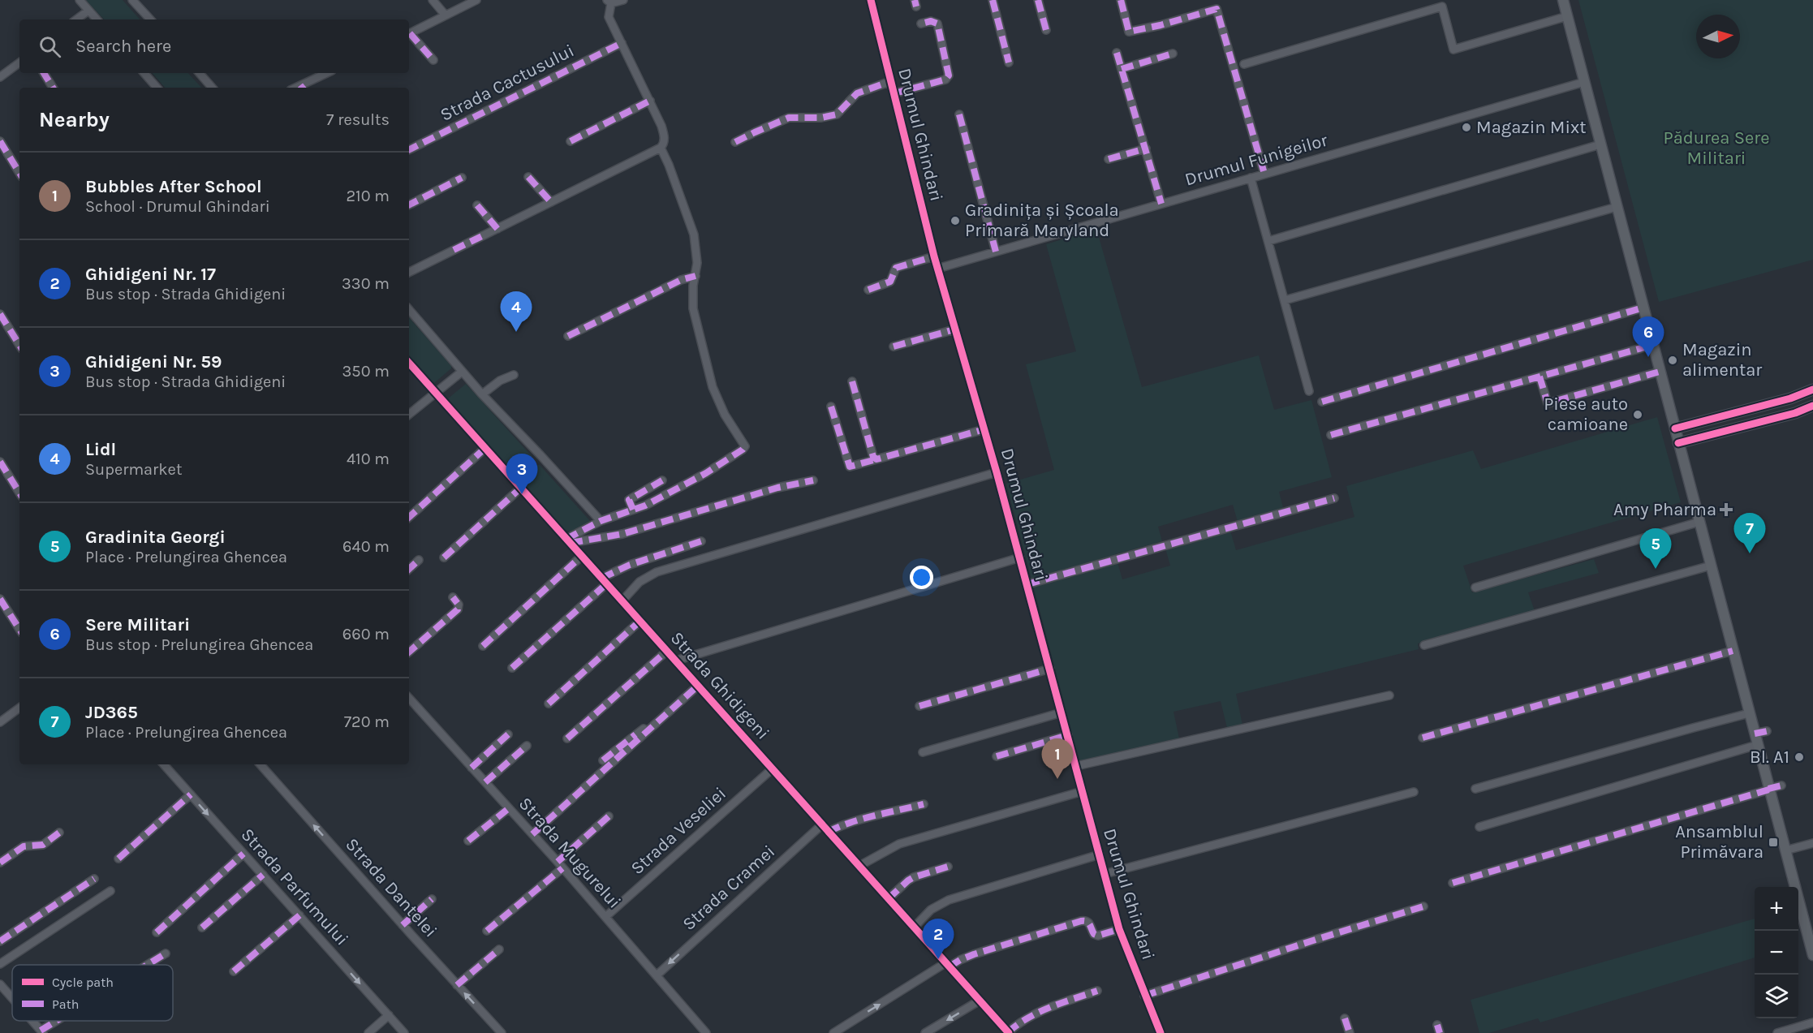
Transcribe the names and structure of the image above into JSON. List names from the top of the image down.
{
  "streets": {
    "street": [
      "Strada Cactusului",
      "Drumul Ghindari",
      "Drumul Funigeilor",
      "Strada Ghidigeni",
      "Strada Veseliei",
      "Strada Mugurelui",
      "Strada Parfumului",
      "Strada Dantelei",
      "Strada Cramei"
    ]
  },
  "crossings": [
    ["Drumul Ghindari", "Drumul Funigeilor"],
    ["Drumul Ghindari", "Strada Ghidigeni"],
    ["Strada Ghidigeni", "Strada Veseliei"],
    ["Strada Ghidigeni", "Strada Cramei"],
    ["Strada Veseliei", "Strada Mugurelui"],
    ["Strada Mugurelui", "Strada Cramei"]
  ],
  "one_way": ["Strada Parfumului", "Strada Dantelei", "Strada Cramei"],
  "parks": ["Pădurea Sere Militari"],
  "places": {
    "other": [
      "Magazin Mixt",
      "Gradinița și Școala Primară Maryland",
      "Magazin alimentar",
      "Piese auto camioane",
      "Bl. A1"
    ],
    "health": ["Amy Pharma"],
    "transit": ["Ansamblul Primăvara"]
  },
  "legend": ["Cycle path", "Path"],
  "north": "right",
  "page": {
    "search": "Search here",
    "heading": ["Nearby", "7 results"],
    "list": [
      {
        "mark": "1",
        "name": "Bubbles After School",
        "note": "School · Drumul Ghindari",
        "value": "210 m"
      },
      {
        "mark": "2",
        "name": "Ghidigeni Nr. 17",
        "note": "Bus stop · Strada Ghidigeni",
        "value": "330 m"
      },
      {
        "mark": "3",
        "name": "Ghidigeni Nr. 59",
        "note": "Bus stop · Strada Ghidigeni",
        "value": "350 m"
      },
      {
        "mark": "4",
        "name": "Lidl",
        "note": "Supermarket",
        "value": "410 m"
      },
      {
        "mark": "5",
        "name": "Gradinita Georgi",
        "note": "Place · Prelungirea Ghencea",
        "value": "640 m"
      },
      {
        "mark": "6",
        "name": "Sere Militari",
        "note": "Bus stop · Prelungirea Ghencea",
        "value": "660 m"
      },
      {
        "mark": "7",
        "name": "JD365",
        "note": "Place · Prelungirea Ghencea",
        "value": "720 m"
      }
    ],
    "pins": [
      "4",
      "6",
      "3",
      "7",
      "5",
      "1",
      "2"
    ],
    "map_buttons": ["+", "−"]
  }
}
